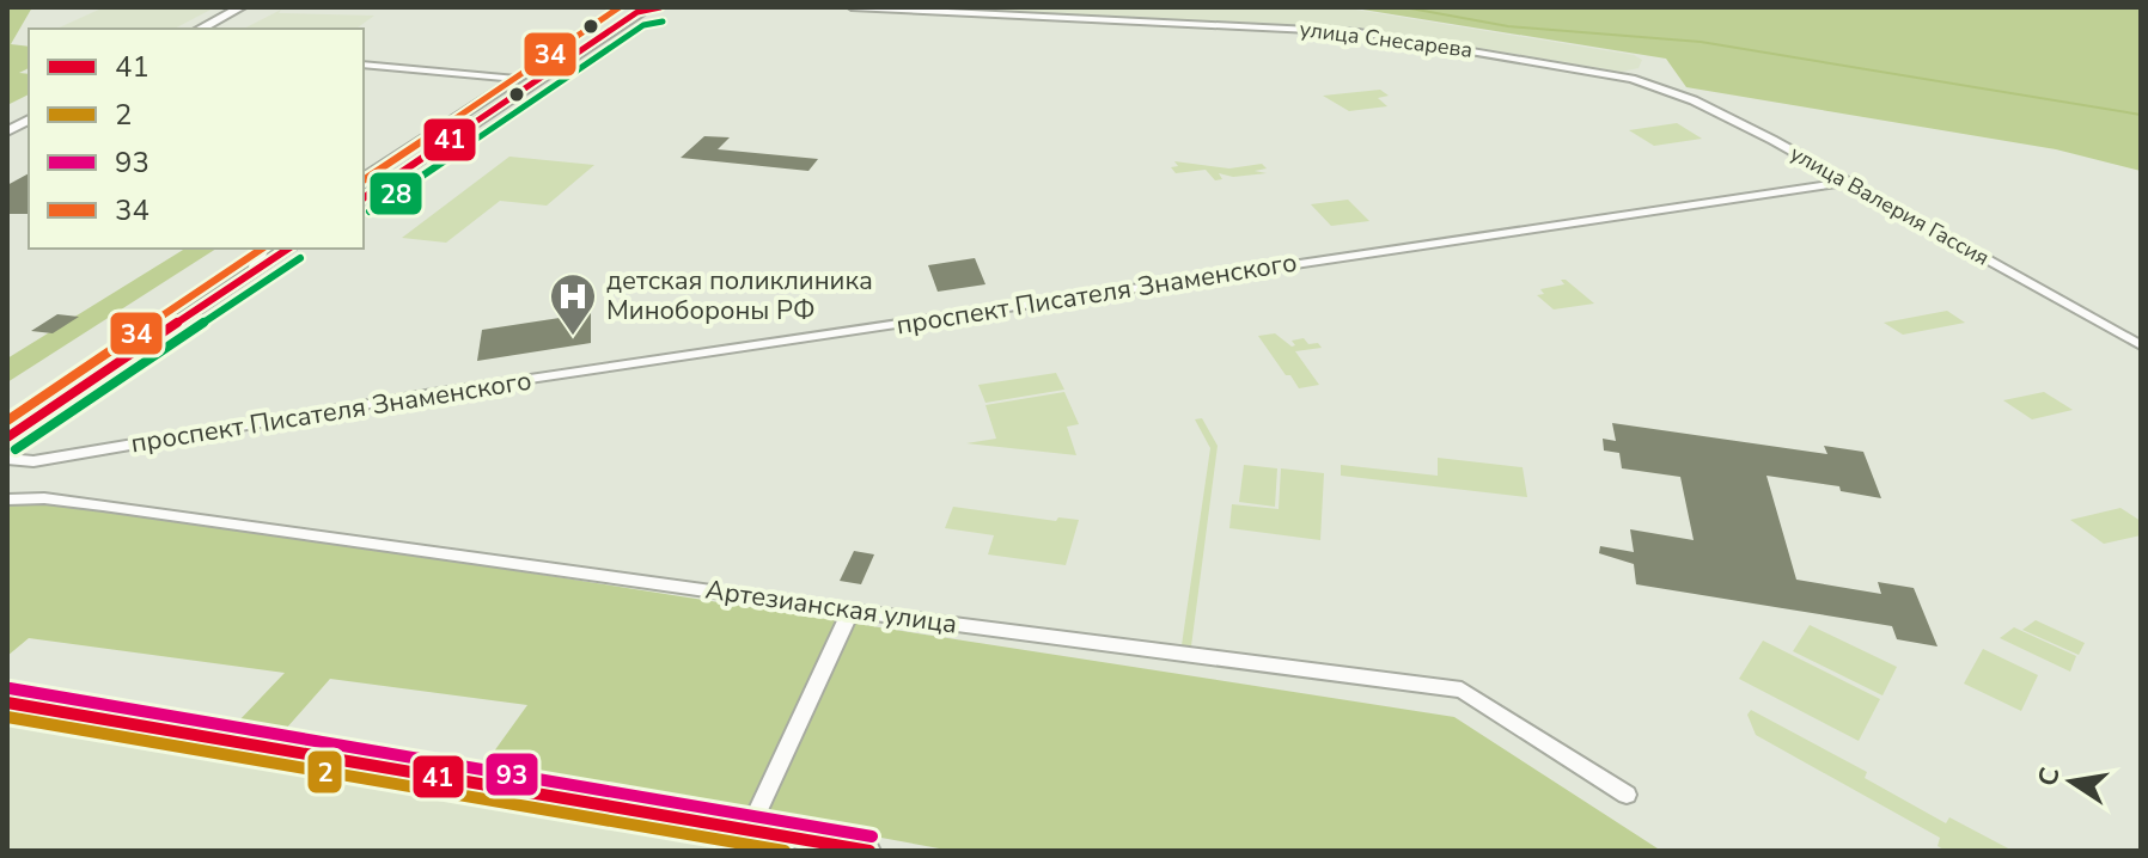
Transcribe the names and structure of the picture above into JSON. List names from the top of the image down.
{
  "streets": {
    "street": [
      "улица Снесарева",
      "улица Валерия Гассия",
      "проспект Писателя Знаменского",
      "Артезианская улица"
    ]
  },
  "crossings": [
    ["улица Снесарева", "улица Валерия Гассия"],
    ["улица Валерия Гассия", "проспект Писателя Знаменского"]
  ],
  "places": {
    "hospital": ["детская поликлиника Минобороны РФ"]
  },
  "lines": [
    "transit line 41",
    "transit line 34",
    "transit line 28",
    "transit line 93",
    "transit line 2"
  ],
  "legend": [
    "41",
    "2",
    "93",
    "34"
  ],
  "north": "left"
}
